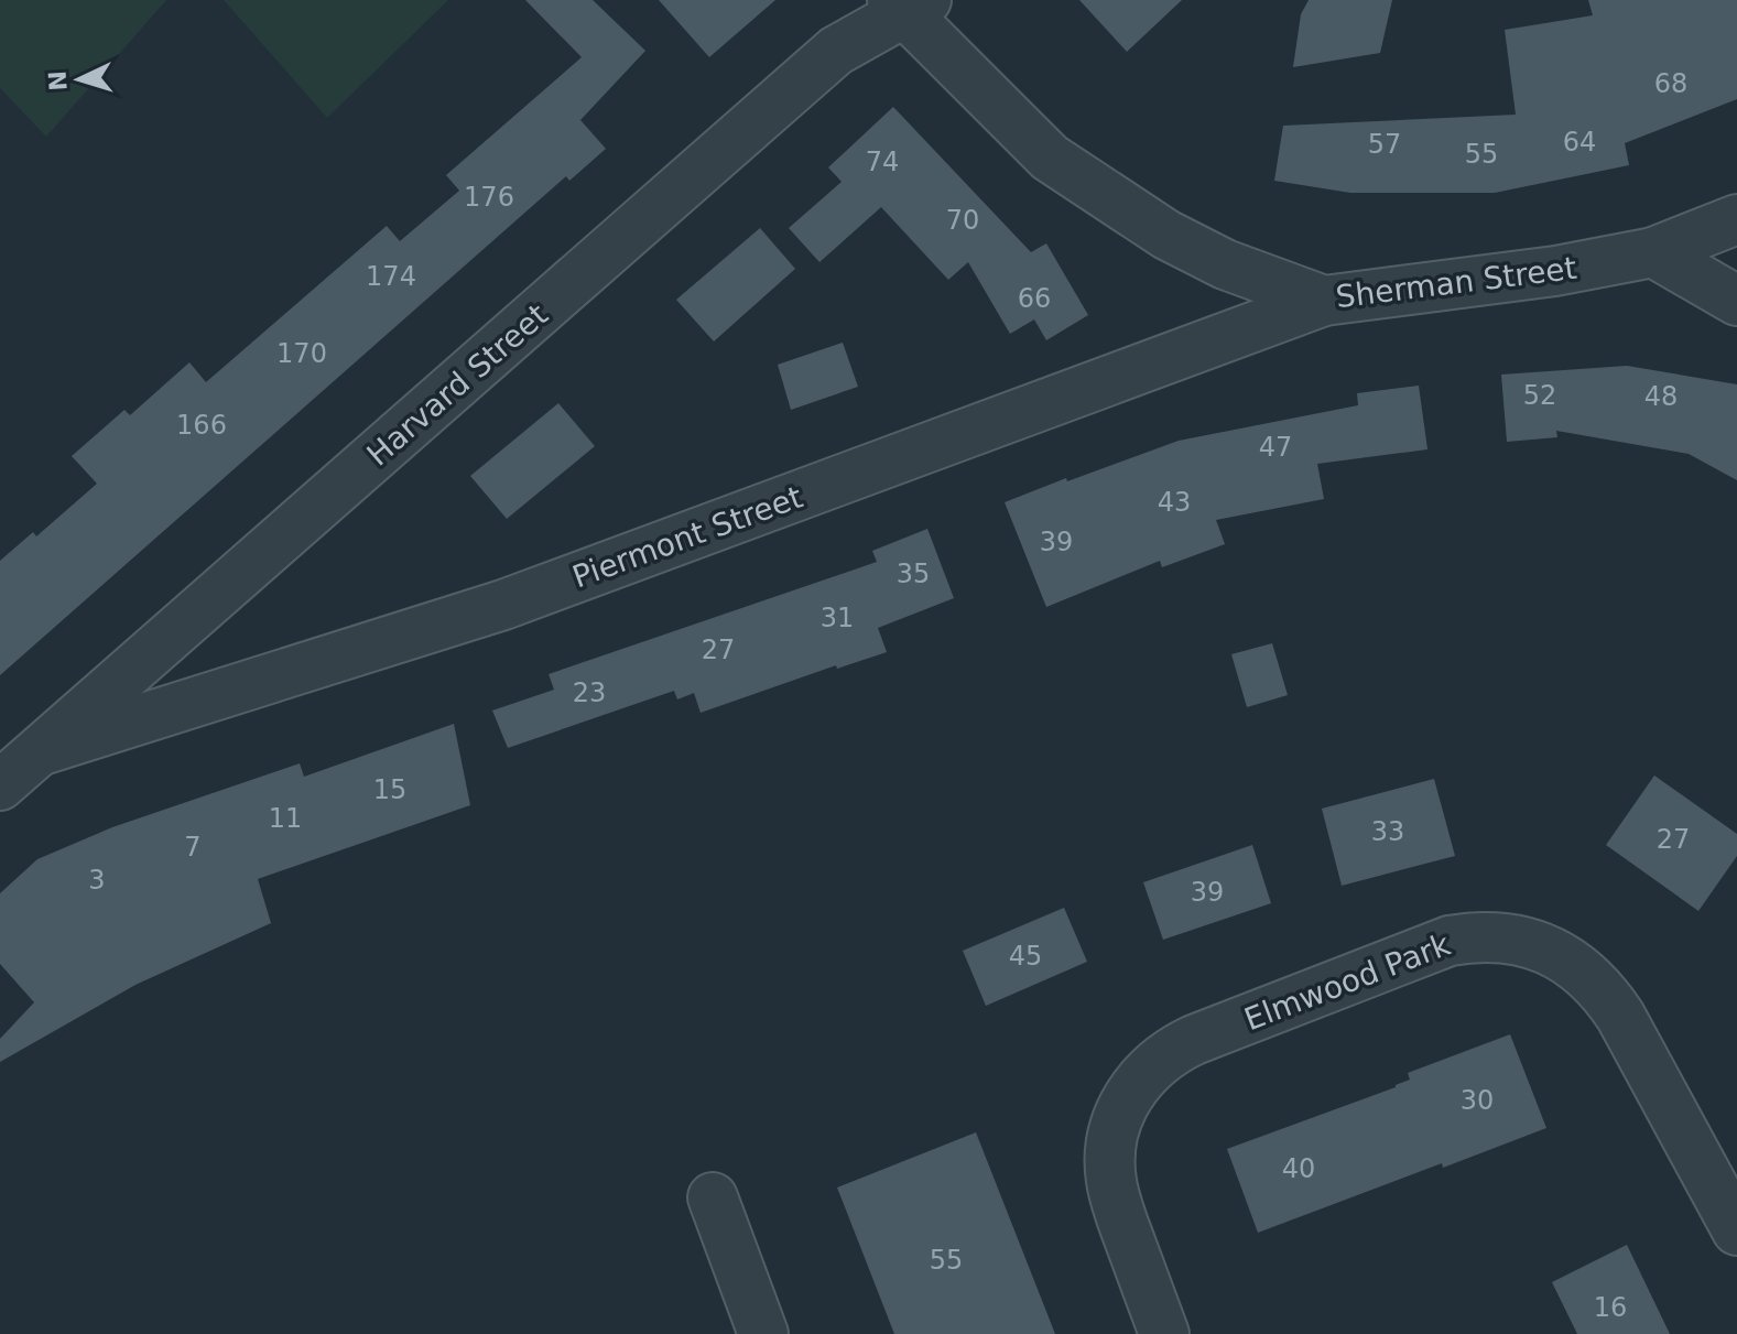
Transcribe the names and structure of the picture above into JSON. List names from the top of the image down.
{
  "streets": {
    "street": [
      "Sherman Street",
      "Harvard Street",
      "Piermont Street",
      "Elmwood Park"
    ]
  },
  "crossings": [
    ["Sherman Street", "Harvard Street"],
    ["Sherman Street", "Piermont Street"],
    ["Harvard Street", "Piermont Street"]
  ],
  "house_numbers": [
    "68",
    "64",
    "57",
    "55",
    "74",
    "176",
    "70",
    "174",
    "66",
    "170",
    "52",
    "48",
    "166",
    "47",
    "43",
    "39",
    "35",
    "31",
    "27",
    "23",
    "15",
    "11",
    "33",
    "27",
    "7",
    "3",
    "39",
    "45",
    "30",
    "40",
    "55",
    "16"
  ],
  "north": "left"
}
